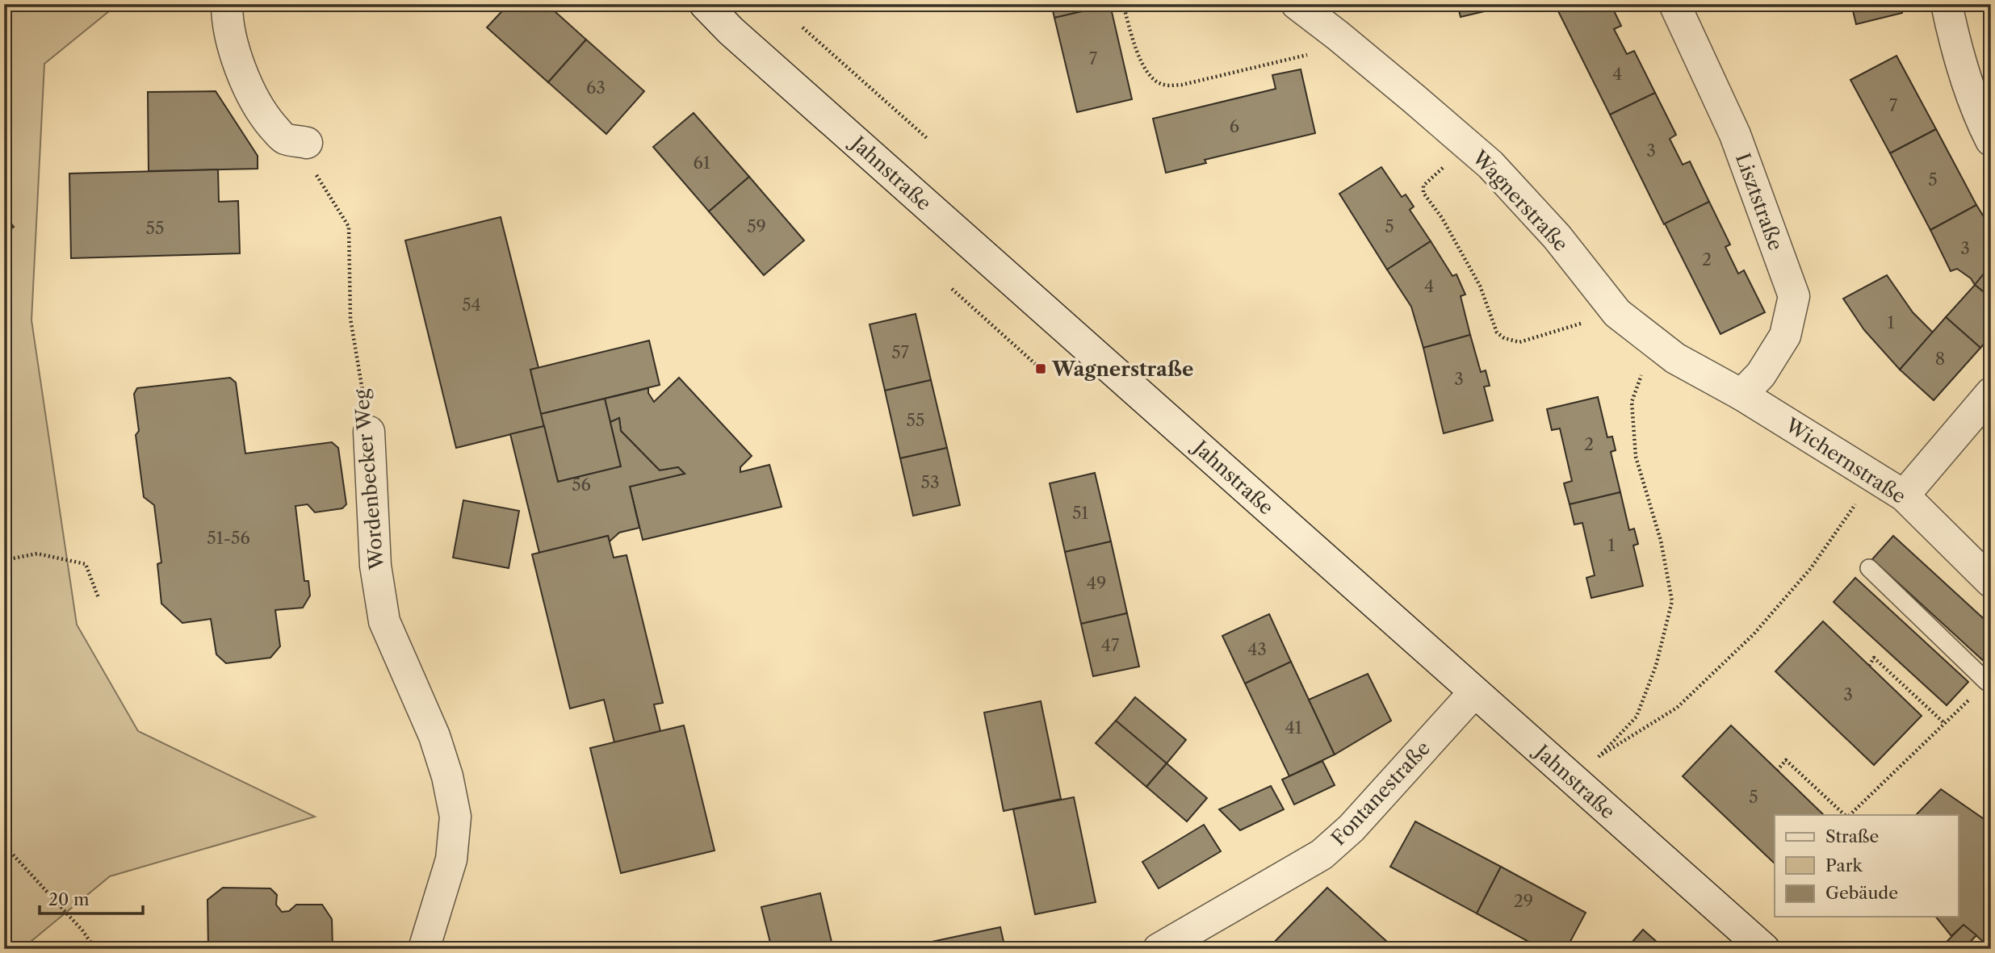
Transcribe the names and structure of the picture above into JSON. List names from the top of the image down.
{
  "streets": {
    "street": [
      "Jahnstraße",
      "Wagnerstraße",
      "Lisztstraße",
      "Wichernstraße",
      "Wordenbecker Weg",
      "Fontanestraße"
    ]
  },
  "crossings": [
    ["Jahnstraße", "Fontanestraße"],
    ["Wagnerstraße", "Lisztstraße"],
    ["Wagnerstraße", "Wichernstraße"],
    ["Lisztstraße", "Wichernstraße"]
  ],
  "places": {
    "transit": ["Wagnerstraße"]
  },
  "house_numbers": [
    "7",
    "4",
    "63",
    "7",
    "6",
    "3",
    "61",
    "5",
    "59",
    "5",
    "55",
    "3",
    "2",
    "4",
    "54",
    "1",
    "57",
    "8",
    "3",
    "55",
    "2",
    "53",
    "56",
    "51",
    "51-56",
    "1",
    "49",
    "47",
    "43",
    "3",
    "41",
    "5",
    "29"
  ],
  "legend": ["Straße", "Park", "Gebäude"],
  "scale_bar": "20 m"
}
